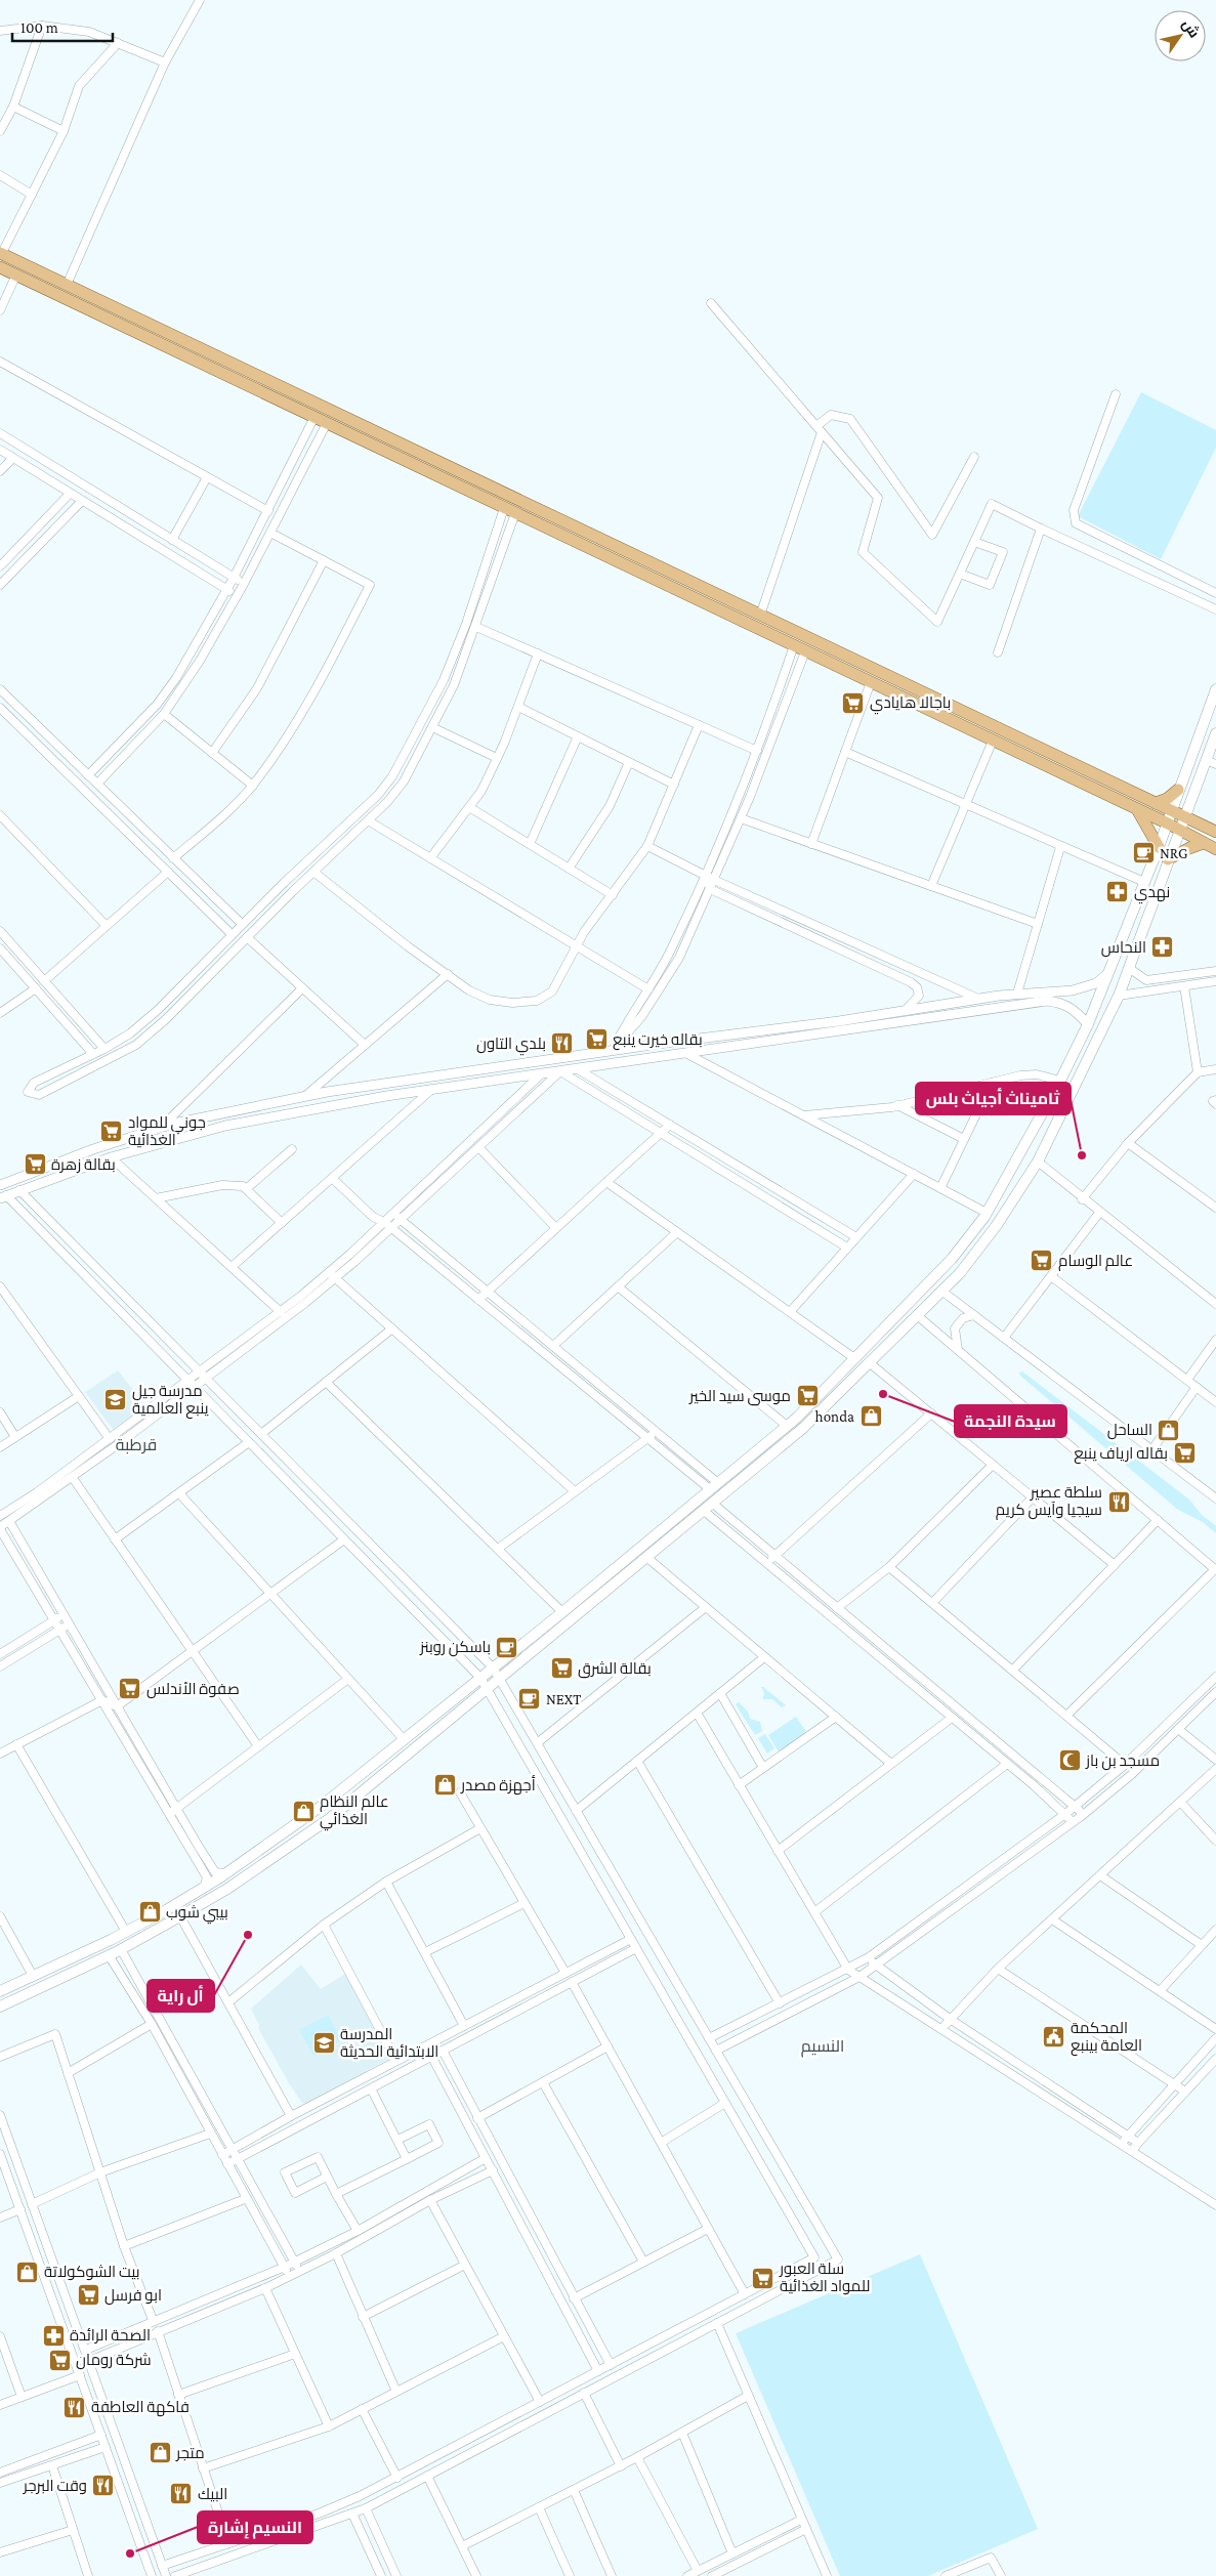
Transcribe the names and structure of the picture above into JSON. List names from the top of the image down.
{
  "districts": ["قرطبة", "النسيم"],
  "places": {
    "supermarket": [
      "باجالا هايادي",
      "بقاله خيرت ينبع",
      "جوني للمواد الغذائية",
      "بقالة زهرة",
      "عالم الوسام",
      "موسى سيد الخير",
      "بقاله ارياف ينبع",
      "بقالة الشرق",
      "صفوة الأندلس",
      "سلة العبور للمواد الغذائية",
      "ابو فرسل",
      "شركة رومان"
    ],
    "cafe": ["NRG", "باسكن روبنز", "NEXT"],
    "pharmacy": ["نهدي", "النحاس", "الصحة الرائدة"],
    "restaurant": [
      "بلدي التاون",
      "سلطة عصير سيجيا وآيس كريم",
      "فاكهة العاطفة",
      "وقت البرجر",
      "البيك"
    ],
    "other": [
      "ثاميناث أجياث بلس",
      "سيدة النجمة",
      "أل راية",
      "النسيم إشارة"
    ],
    "school or university": ["مدرسة جيل ينبع العالمية", "المدرسة الابتدائية الحديثة"],
    "shop": [
      "honda",
      "الساحل",
      "أجهزة مصدر",
      "عالم النظام الغذائي",
      "بيبي شوب",
      "بيت الشوكولاتة",
      "متجر"
    ],
    "mosque": ["مسجد بن باز"],
    "public building": ["المحكمة العامة بينبع"]
  },
  "scale_bar": "100 m",
  "north": "top right"
}
